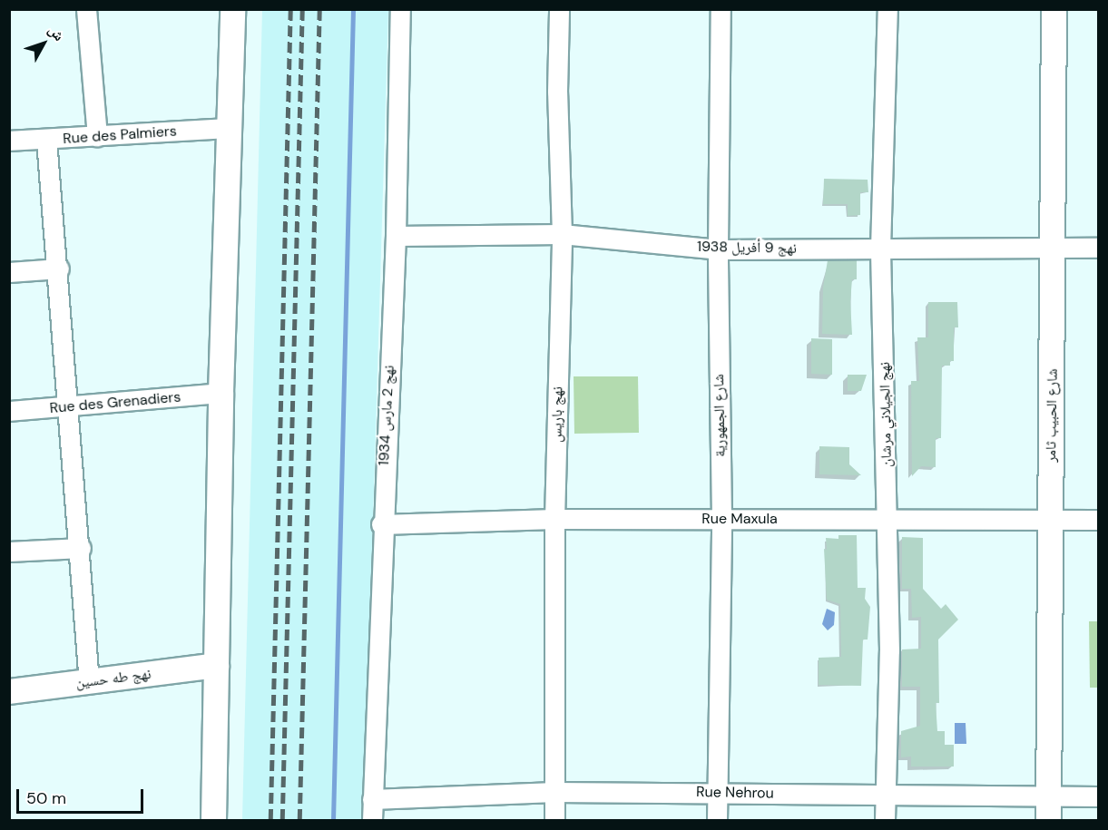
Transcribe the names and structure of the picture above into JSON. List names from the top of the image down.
{
  "streets": {
    "street": [
      "Rue des Palmiers",
      "نهج 9 أفريل 1938",
      "Rue des Grenadiers",
      "نهج باريس",
      "نهج الجيلاني مرشان",
      "نهج 2 مارس 1934",
      "شارع الجمهورية",
      "شارع الحبيب ثامر",
      "Rue Maxula",
      "نهج طه حسين",
      "Rue Nehrou"
    ]
  },
  "crossings": [
    ["نهج 9 أفريل 1938", "نهج باريس"],
    ["نهج 9 أفريل 1938", "نهج الجيلاني مرشان"],
    ["نهج 9 أفريل 1938", "نهج 2 مارس 1934"],
    ["نهج 9 أفريل 1938", "شارع الجمهورية"],
    ["نهج 9 أفريل 1938", "شارع الحبيب ثامر"],
    ["نهج باريس", "Rue Maxula"],
    ["نهج باريس", "Rue Nehrou"],
    ["نهج الجيلاني مرشان", "Rue Maxula"],
    ["نهج الجيلاني مرشان", "Rue Nehrou"],
    ["نهج 2 مارس 1934", "Rue Maxula"],
    ["نهج 2 مارس 1934", "Rue Nehrou"],
    ["شارع الجمهورية", "Rue Maxula"],
    ["شارع الجمهورية", "Rue Nehrou"],
    ["شارع الحبيب ثامر", "Rue Maxula"],
    ["شارع الحبيب ثامر", "Rue Nehrou"]
  ],
  "scale_bar": "50 m",
  "north": "top right"
}
